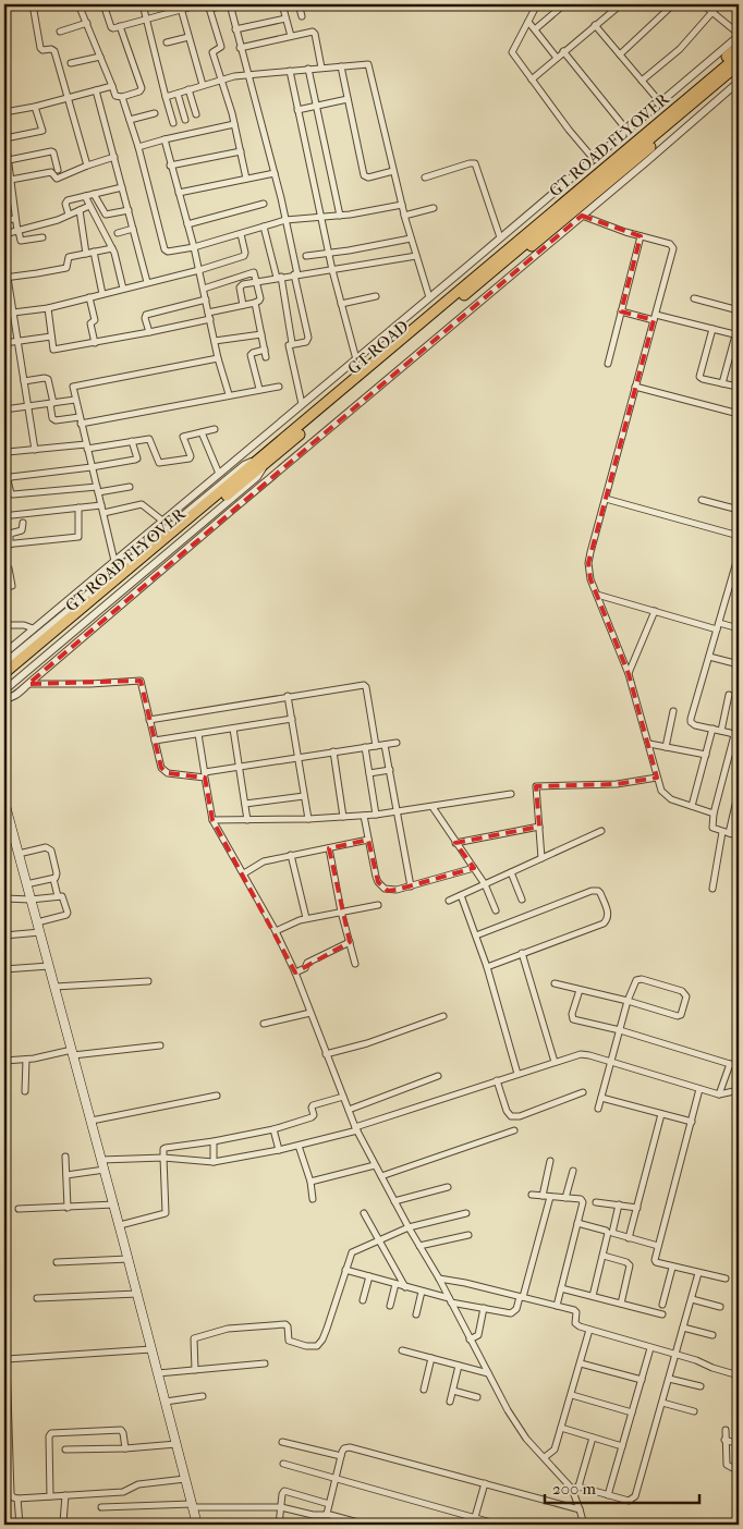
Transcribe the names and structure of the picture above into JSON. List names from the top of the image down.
{
  "streets": {
    "highway": ["GT ROAD FLYOVER", "GT ROAD"]
  },
  "crossings": [
    ["GT ROAD FLYOVER", "GT ROAD"]
  ],
  "scale_bar": "200 m"
}
